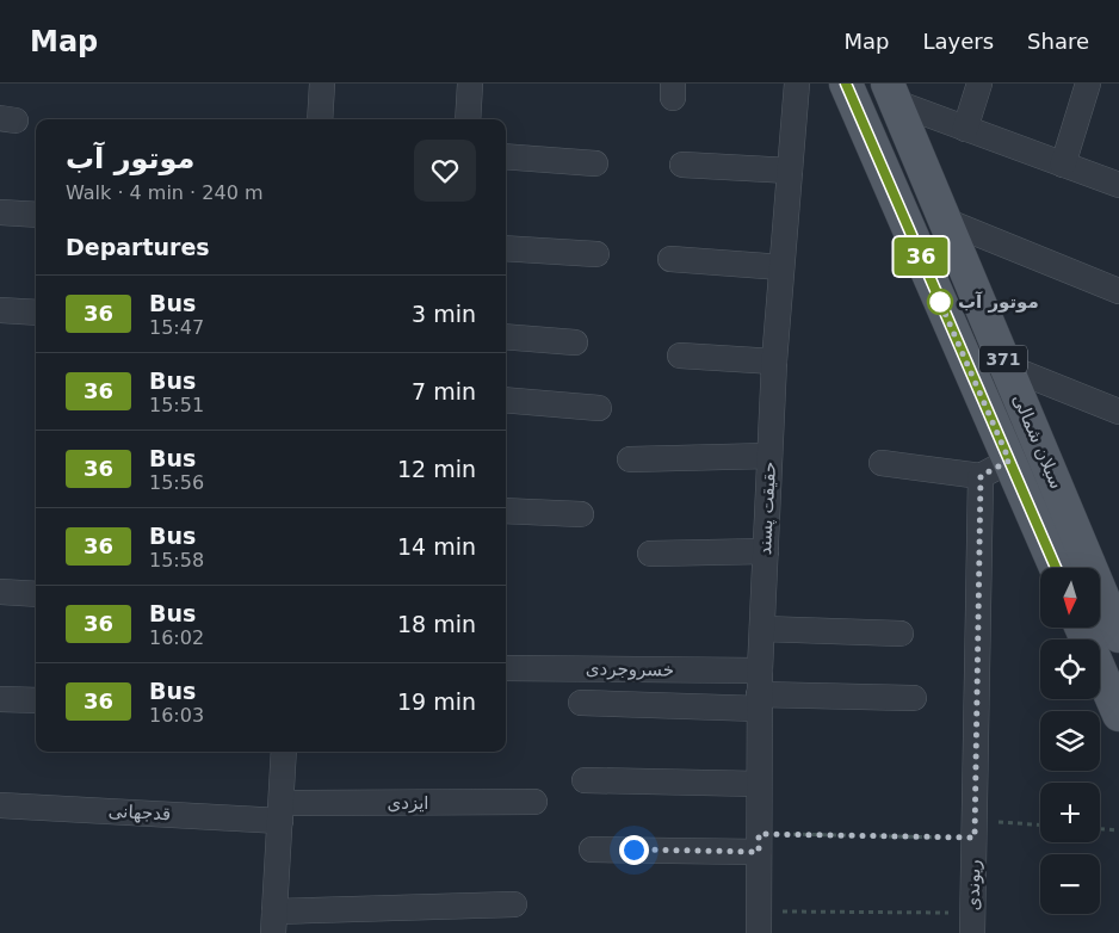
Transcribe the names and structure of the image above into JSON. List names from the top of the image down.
{
  "streets": {
    "main road": ["371", "سبلان شمالی"],
    "street": [
      "حقیقت پسند",
      "خسروجردی",
      "ایزدی",
      "قدجهانی",
      "ریوندی"
    ]
  },
  "crossings": [
    ["حقیقت پسند", "خسروجردی"],
    ["ایزدی", "قدجهانی"]
  ],
  "places": ["موتور آب"],
  "lines": ["bus line 36"],
  "north": "bottom",
  "page": {
    "header": "Map",
    "nav": ["Map", "Layers", "Share"],
    "on_map": "36",
    "heading": [
      ["موتور آب", "Walk · 4 min · 240 m"],
      "Departures"
    ],
    "list": [
      {
        "mark": "36",
        "name": "Bus",
        "note": "15:47",
        "value": "3 min"
      },
      {
        "mark": "36",
        "name": "Bus",
        "note": "15:51",
        "value": "7 min"
      },
      {
        "mark": "36",
        "name": "Bus",
        "note": "15:56",
        "value": "12 min"
      },
      {
        "mark": "36",
        "name": "Bus",
        "note": "15:58",
        "value": "14 min"
      },
      {
        "mark": "36",
        "name": "Bus",
        "note": "16:02",
        "value": "18 min"
      },
      {
        "mark": "36",
        "name": "Bus",
        "note": "16:03",
        "value": "19 min"
      }
    ],
    "map_buttons": ["+", "−"]
  }
}
